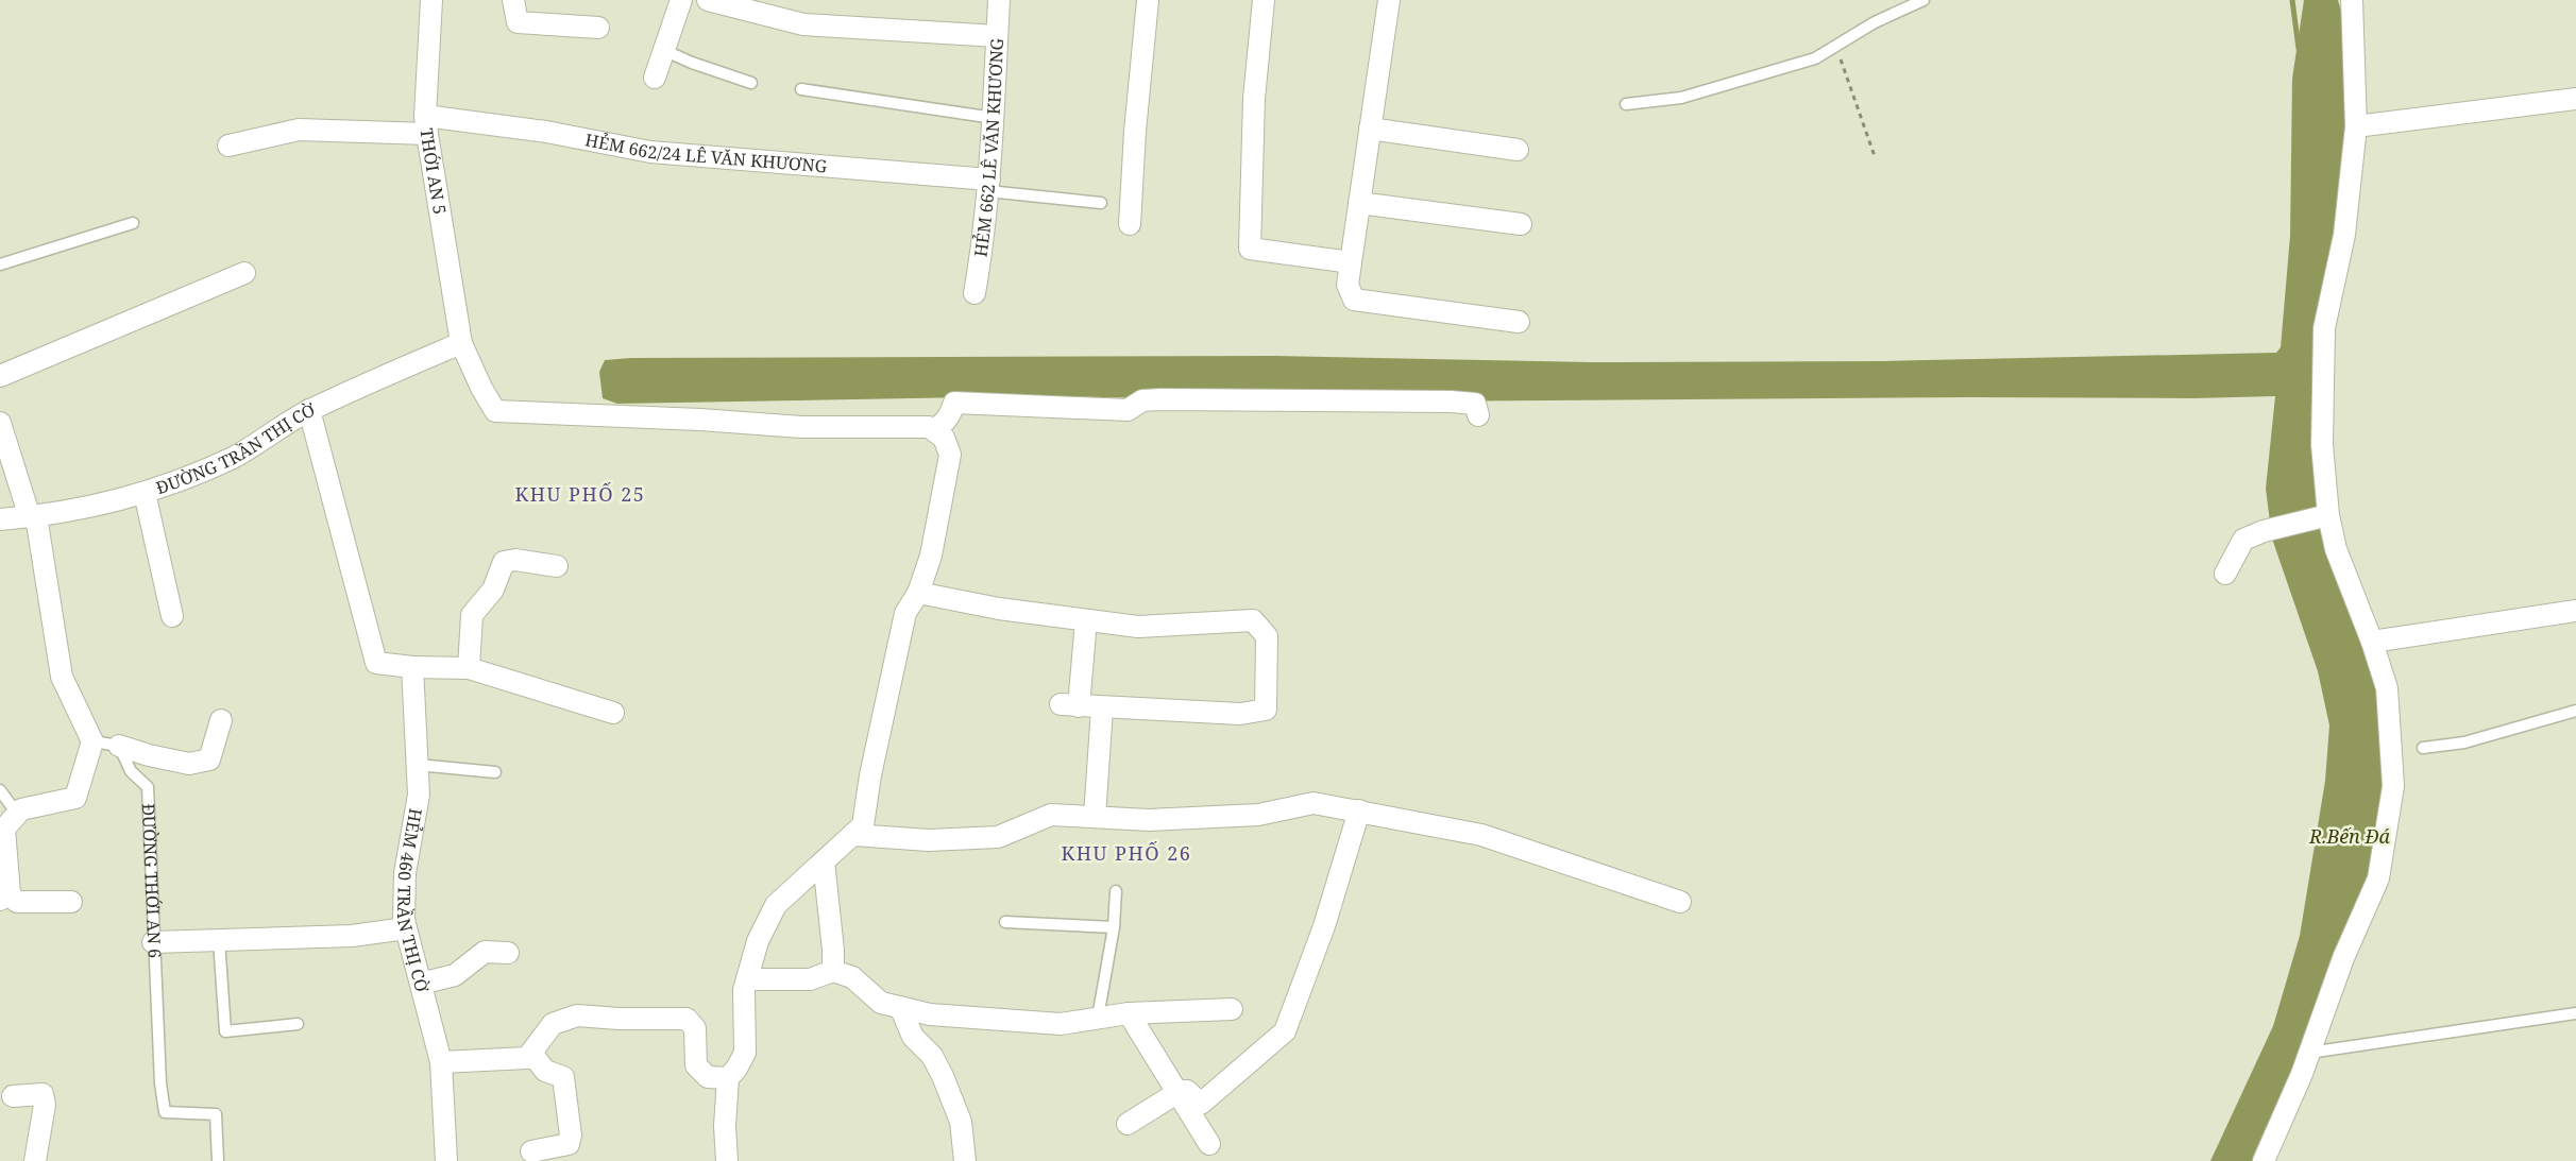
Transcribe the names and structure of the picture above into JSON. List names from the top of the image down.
{
  "streets": {
    "street": [
      "HẺM 662 LÊ VĂN KHƯƠNG",
      "HẺM 662/24 LÊ VĂN KHƯƠNG",
      "THỚI AN 5",
      "ĐƯỜNG TRẦN THỊ CỜ",
      "HẺM 460 TRẦN THỊ CỜ"
    ],
    "lane": ["ĐƯỜNG THỚI AN 6"]
  },
  "crossings": [
    ["HẺM 662 LÊ VĂN KHƯƠNG", "HẺM 662/24 LÊ VĂN KHƯƠNG"],
    ["HẺM 662/24 LÊ VĂN KHƯƠNG", "THỚI AN 5"],
    ["THỚI AN 5", "ĐƯỜNG TRẦN THỊ CỜ"]
  ],
  "districts": ["KHU PHỐ 25", "KHU PHỐ 26"],
  "water": ["R.Bến Đá"]
}
